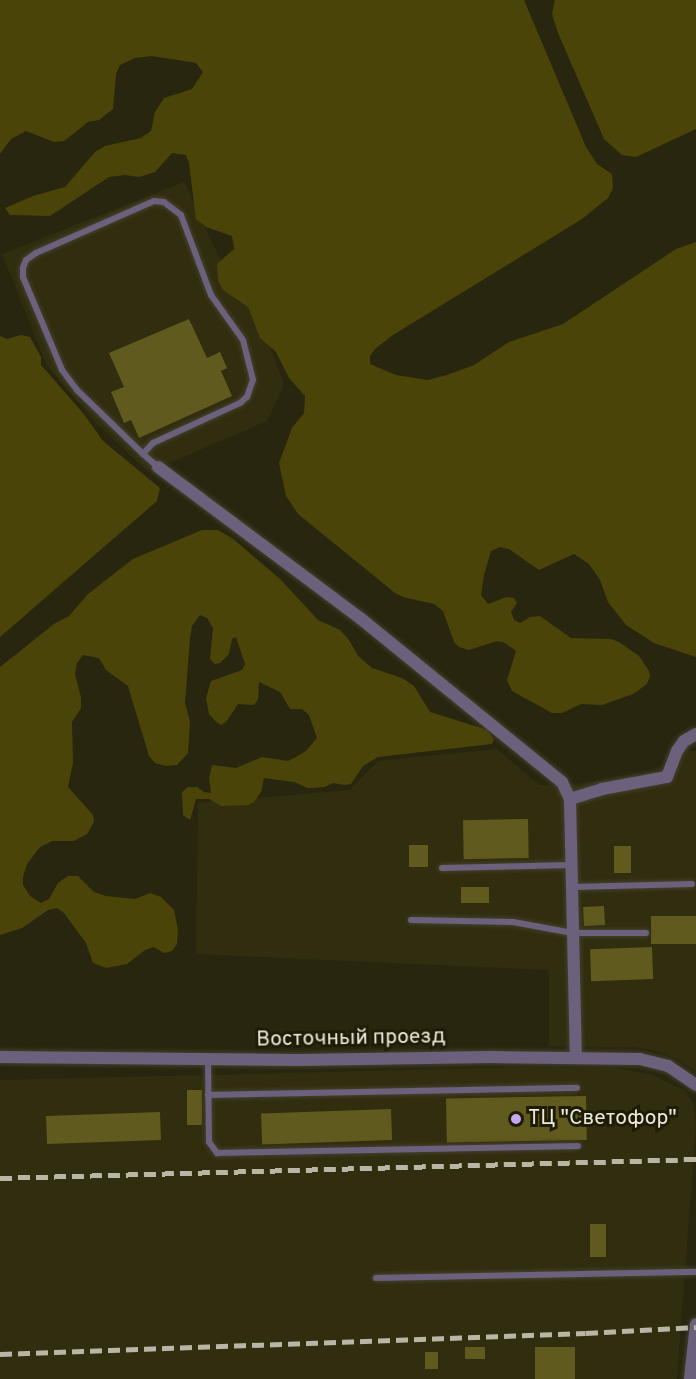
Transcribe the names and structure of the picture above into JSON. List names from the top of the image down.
{
  "streets": {
    "street": ["Восточный проезд"]
  },
  "places": ["ТЦ \"Светофор\""]
}
